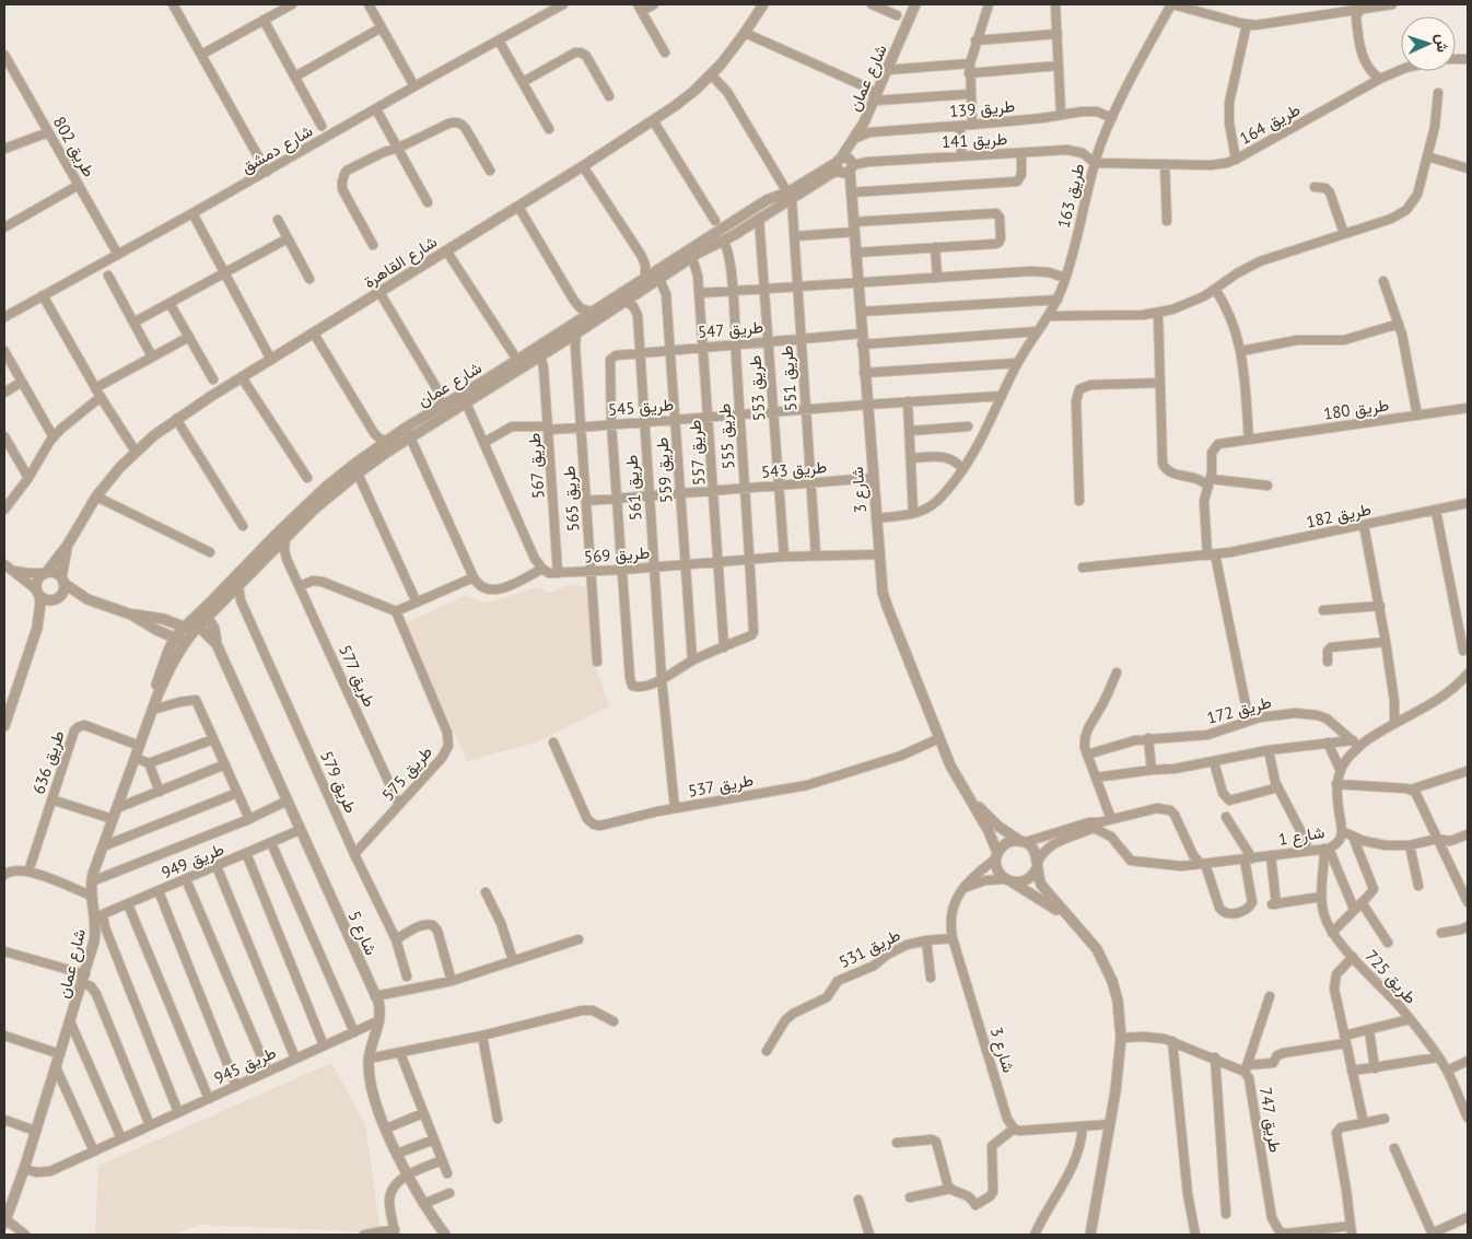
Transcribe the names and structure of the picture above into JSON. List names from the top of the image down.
{
  "streets": {
    "street": [
      "شارع عمان",
      "طريق 139",
      "طريق 164",
      "طريق 141",
      "طريق 802",
      "شارع دمشق",
      "طريق 163",
      "شارع القاهرة",
      "طريق 547",
      "طريق 551",
      "طريق 553",
      "طريق 545",
      "طريق 180",
      "طريق 555",
      "طريق 557",
      "طريق 567",
      "طريق 543",
      "طريق 559",
      "طريق 561",
      "شارع 3",
      "طريق 565",
      "طريق 182",
      "طريق 569",
      "طريق 577",
      "طريق 172",
      "طريق 636",
      "طريق 575",
      "طريق 579",
      "طريق 537",
      "شارع 1",
      "طريق 949",
      "شارع 5",
      "طريق 531",
      "طريق 725",
      "طريق 945",
      "طريق 747"
    ]
  },
  "crossings": [
    ["شارع عمان", "طريق 139"],
    ["شارع عمان", "طريق 141"],
    ["شارع عمان", "طريق 551"],
    ["شارع عمان", "طريق 553"],
    ["شارع عمان", "طريق 555"],
    ["شارع عمان", "طريق 557"],
    ["شارع عمان", "طريق 567"],
    ["شارع عمان", "طريق 559"],
    ["شارع عمان", "طريق 561"],
    ["شارع عمان", "شارع 3"],
    ["شارع عمان", "طريق 565"],
    ["شارع عمان", "طريق 577"],
    ["شارع عمان", "طريق 636"],
    ["شارع عمان", "طريق 579"],
    ["شارع عمان", "طريق 949"],
    ["شارع عمان", "شارع 5"],
    ["شارع عمان", "طريق 945"],
    ["طريق 139", "طريق 163"],
    ["طريق 164", "طريق 141"],
    ["طريق 164", "طريق 163"],
    ["طريق 141", "طريق 163"],
    ["طريق 141", "شارع 3"],
    ["طريق 802", "شارع دمشق"],
    ["طريق 163", "طريق 545"],
    ["طريق 163", "شارع 3"],
    ["طريق 547", "طريق 551"],
    ["طريق 547", "طريق 553"],
    ["طريق 547", "طريق 545"],
    ["طريق 547", "طريق 555"],
    ["طريق 547", "طريق 557"],
    ["طريق 547", "طريق 559"],
    ["طريق 547", "طريق 561"],
    ["طريق 547", "شارع 3"],
    ["طريق 551", "طريق 545"],
    ["طريق 551", "طريق 543"],
    ["طريق 551", "طريق 569"],
    ["طريق 553", "طريق 545"],
    ["طريق 553", "طريق 543"],
    ["طريق 553", "طريق 569"],
    ["طريق 545", "طريق 555"],
    ["طريق 545", "طريق 557"],
    ["طريق 545", "طريق 567"],
    ["طريق 545", "طريق 559"],
    ["طريق 545", "طريق 561"],
    ["طريق 545", "شارع 3"],
    ["طريق 545", "طريق 565"],
    ["طريق 180", "طريق 182"],
    ["طريق 555", "طريق 557"],
    ["طريق 555", "طريق 543"],
    ["طريق 555", "طريق 569"],
    ["طريق 557", "طريق 543"],
    ["طريق 557", "طريق 569"],
    ["طريق 567", "طريق 569"],
    ["طريق 543", "طريق 559"],
    ["طريق 543", "طريق 561"],
    ["طريق 543", "شارع 3"],
    ["طريق 543", "طريق 565"],
    ["طريق 559", "طريق 569"],
    ["طريق 561", "طريق 569"],
    ["طريق 561", "طريق 537"],
    ["شارع 3", "طريق 569"],
    ["شارع 3", "طريق 537"],
    ["شارع 3", "طريق 531"],
    ["طريق 565", "طريق 569"],
    ["طريق 577", "طريق 575"],
    ["طريق 172", "شارع 1"],
    ["طريق 575", "طريق 579"],
    ["شارع 1", "طريق 725"],
    ["طريق 949", "شارع 5"],
    ["شارع 5", "طريق 945"]
  ],
  "north": "right"
}
